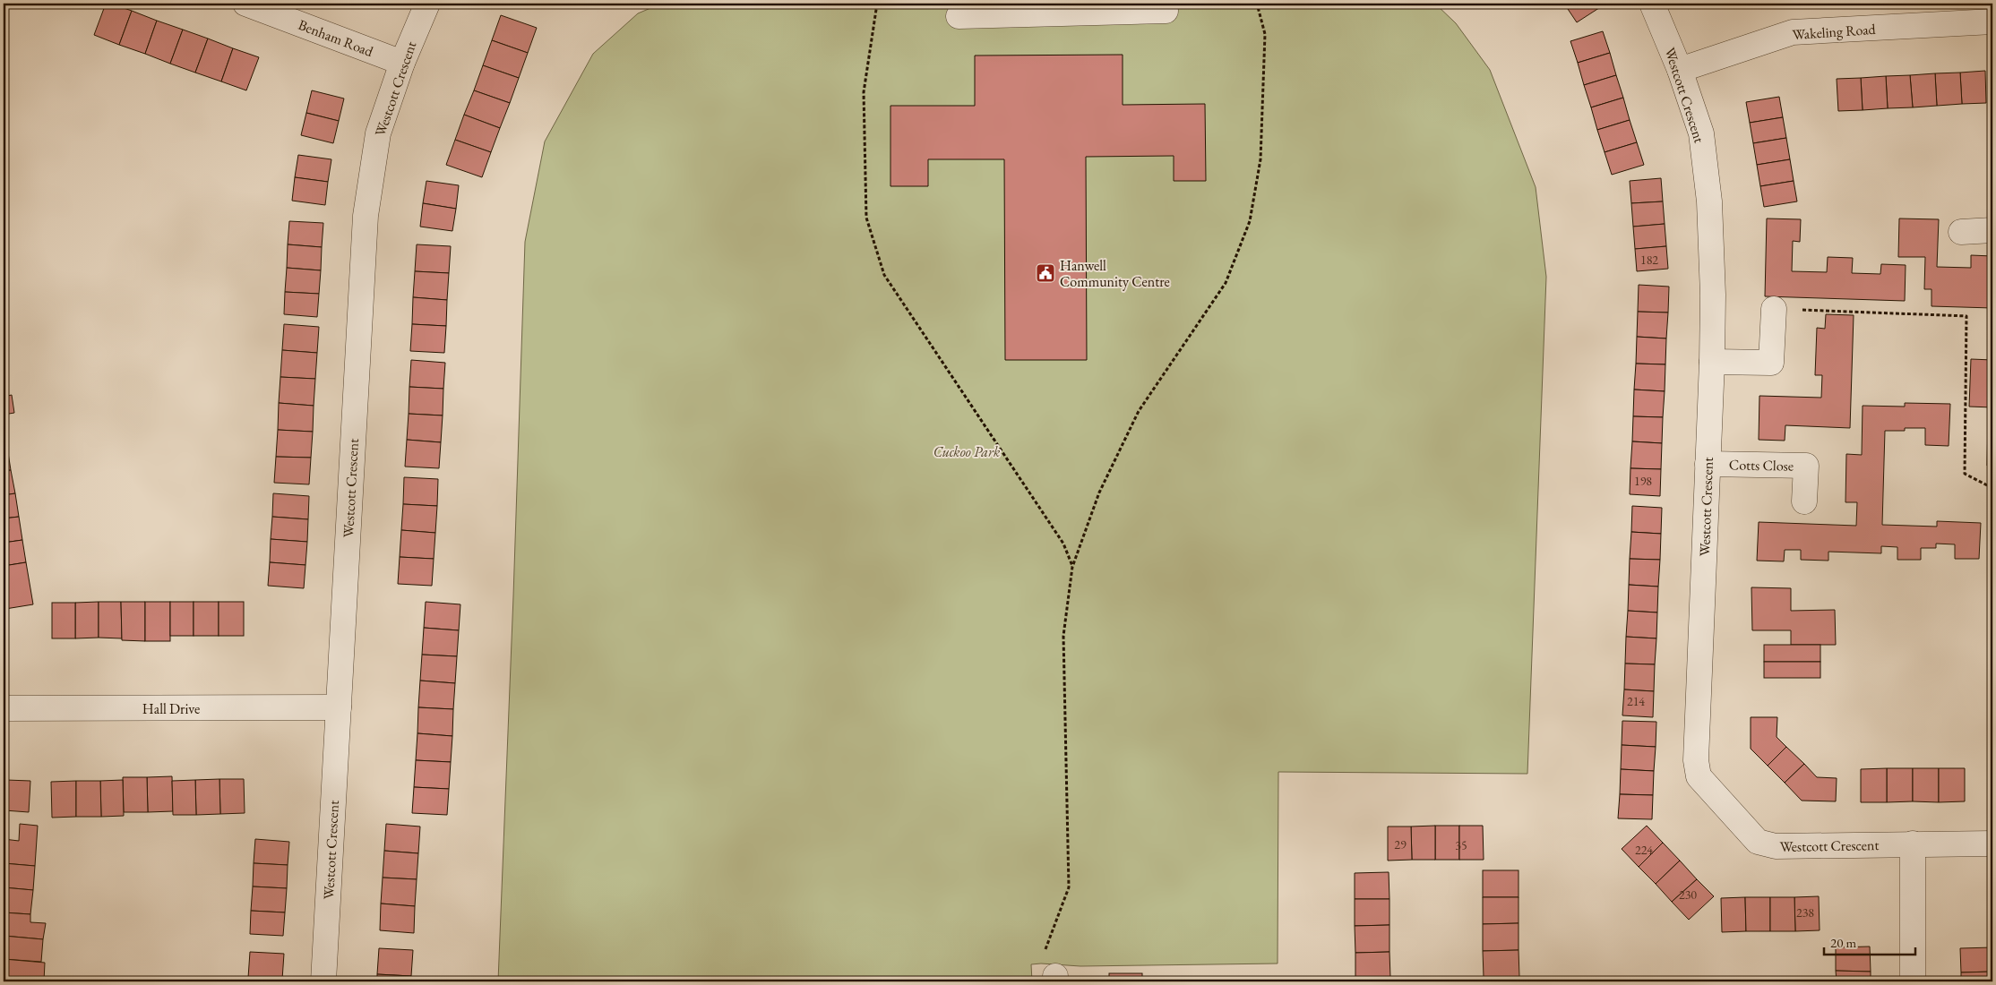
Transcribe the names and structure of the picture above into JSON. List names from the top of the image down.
{
  "streets": {
    "street": [
      "Wakeling Road",
      "Benham Road",
      "Westcott Crescent",
      "Cotts Close",
      "Hall Drive"
    ]
  },
  "crossings": [
    ["Wakeling Road", "Westcott Crescent"],
    ["Benham Road", "Westcott Crescent"],
    ["Westcott Crescent", "Cotts Close"],
    ["Westcott Crescent", "Hall Drive"]
  ],
  "parks": ["Cuckoo Park"],
  "places": {
    "public building": ["Hanwell Community Centre"]
  },
  "house_numbers": [
    "182",
    "198",
    "214",
    "29",
    "35",
    "224",
    "230",
    "238"
  ],
  "scale_bar": "20 m"
}
